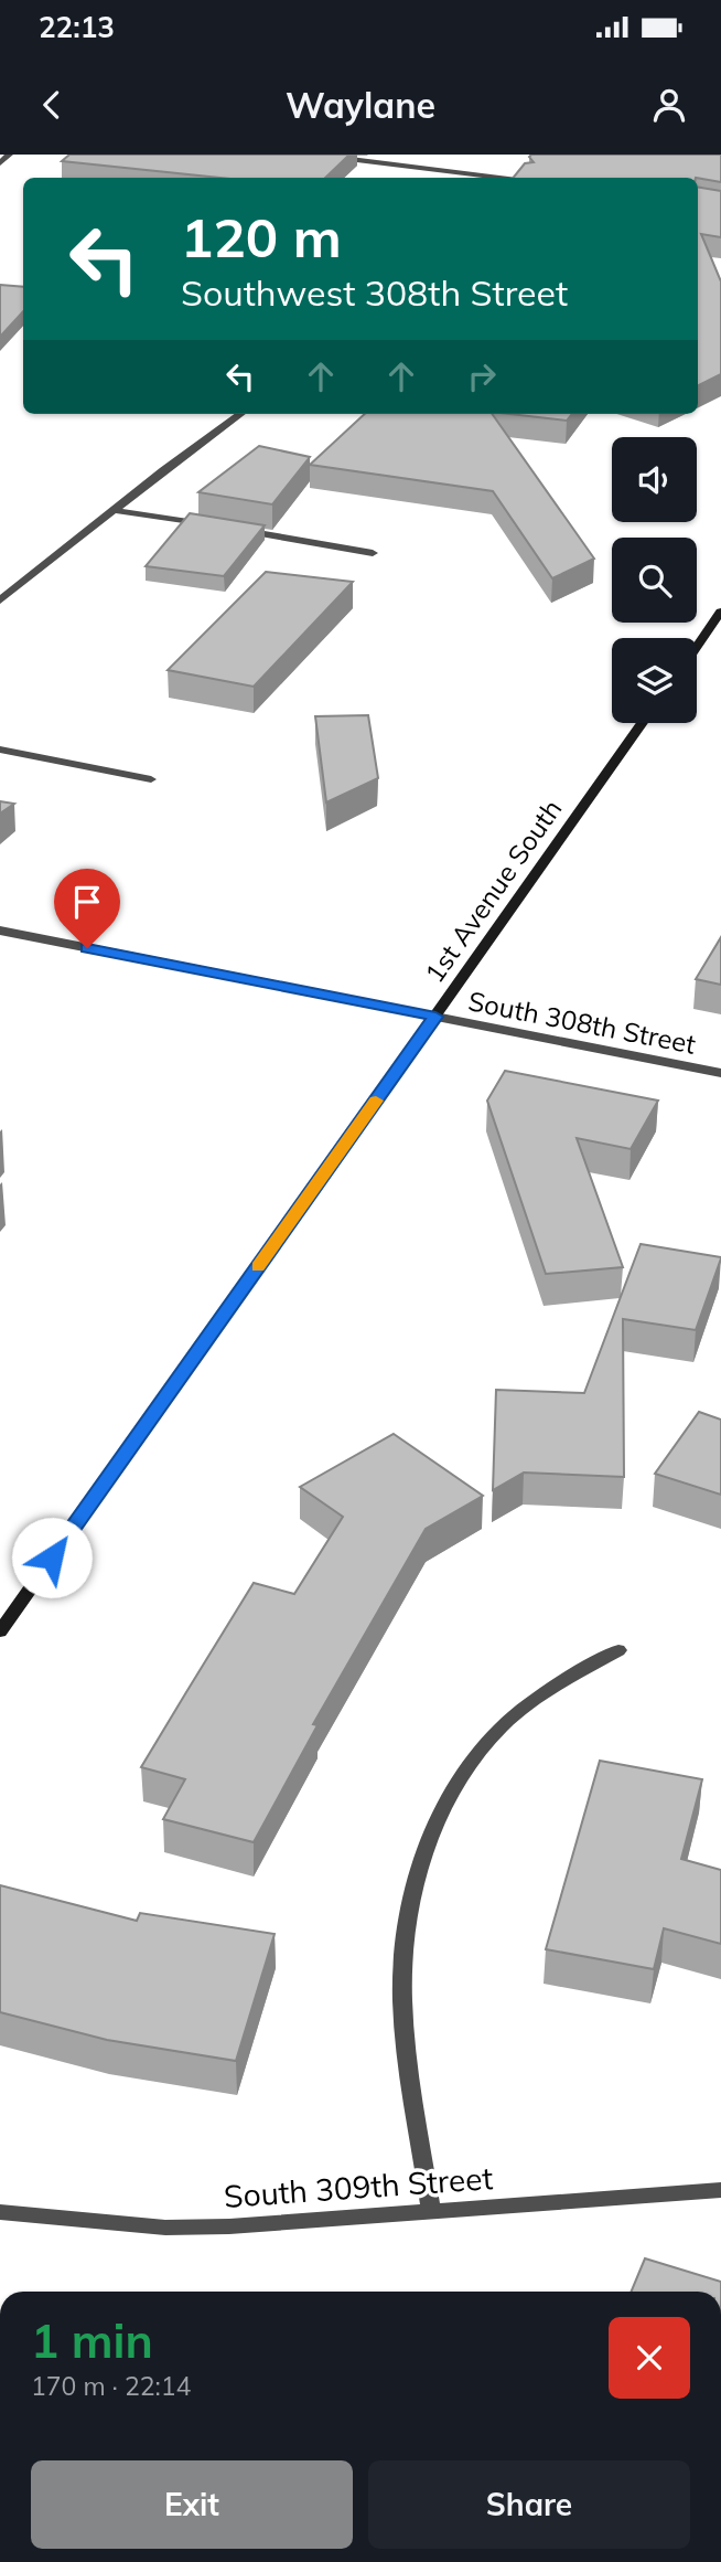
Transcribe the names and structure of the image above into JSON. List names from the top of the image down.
{
  "streets": {
    "main road": ["1st Avenue South"],
    "street": ["South 308th Street", "South 309th Street"]
  },
  "crossings": [
    ["1st Avenue South", "South 308th Street"]
  ],
  "page": {
    "status": "22:13",
    "header": "Waylane",
    "turn": ["120 m", "Southwest 308th Street"],
    "heading": ["1 min", "170 m · 22:14"],
    "buttons": ["Exit", "Share"]
  }
}
